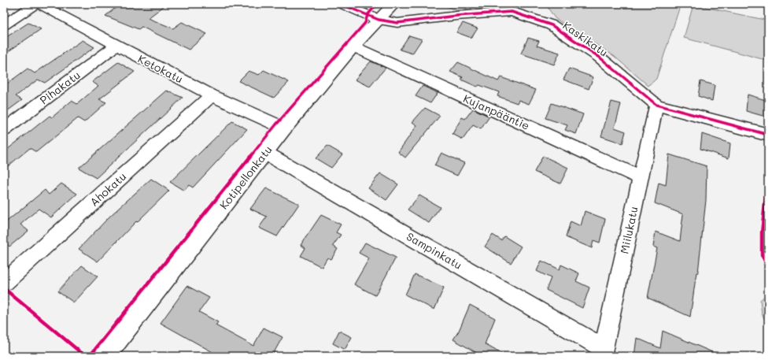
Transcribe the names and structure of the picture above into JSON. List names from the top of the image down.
{
  "streets": {
    "street": [
      "Kaskikatu",
      "Ketokatu",
      "Pihakatu",
      "Kujanpääntie",
      "Kotipellonkatu",
      "Ahokatu",
      "Miilukatu",
      "Sampinkatu"
    ]
  },
  "crossings": [
    ["Kaskikatu", "Kotipellonkatu"],
    ["Kaskikatu", "Miilukatu"],
    ["Ketokatu", "Pihakatu"],
    ["Ketokatu", "Kotipellonkatu"],
    ["Ketokatu", "Ahokatu"],
    ["Kujanpääntie", "Kotipellonkatu"],
    ["Kujanpääntie", "Miilukatu"],
    ["Kotipellonkatu", "Sampinkatu"],
    ["Miilukatu", "Sampinkatu"]
  ]
}
